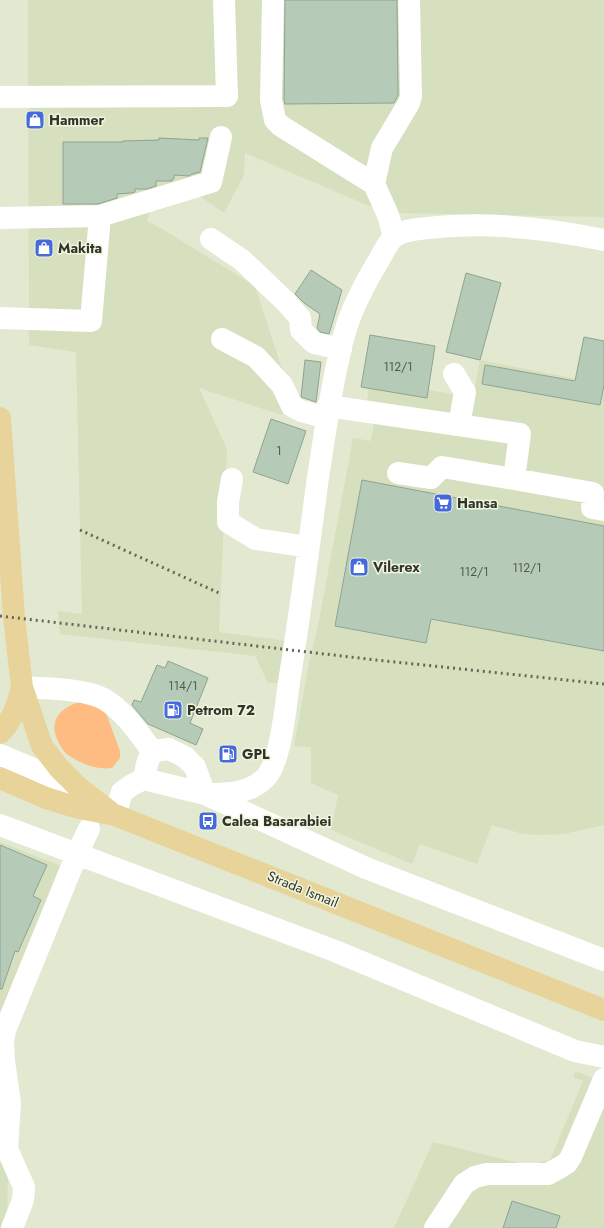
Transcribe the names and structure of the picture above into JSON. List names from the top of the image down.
{
  "streets": {
    "main road": ["Strada Ismail"]
  },
  "places": {
    "shop": ["Hammer", "Makita", "Vilerex"],
    "supermarket": ["Hansa"],
    "fuel station": ["Petrom 72", "GPL"],
    "bus stop": ["Calea Basarabiei"]
  },
  "house_numbers": [
    "112/1",
    "1",
    "112/1",
    "112/1",
    "114/1"
  ]
}
